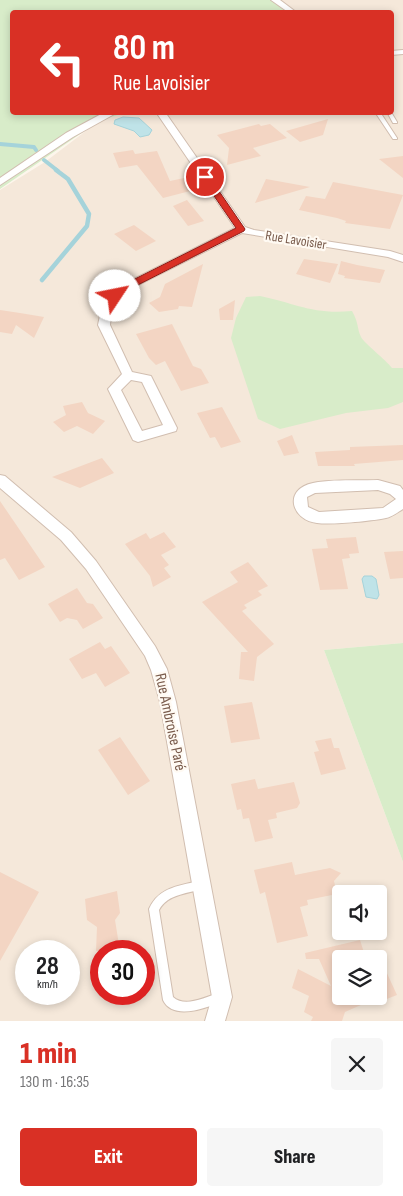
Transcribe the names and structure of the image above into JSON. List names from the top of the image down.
{
  "streets": {
    "street": ["Rue Lavoisier", "Rue Ambroise Paré"]
  },
  "page": {
    "turn": ["80 m", "Rue Lavoisier"],
    "speed": "28 km/h",
    "limit": "30",
    "heading": ["1 min", "130 m · 16:35"],
    "buttons": ["Exit", "Share"]
  }
}
